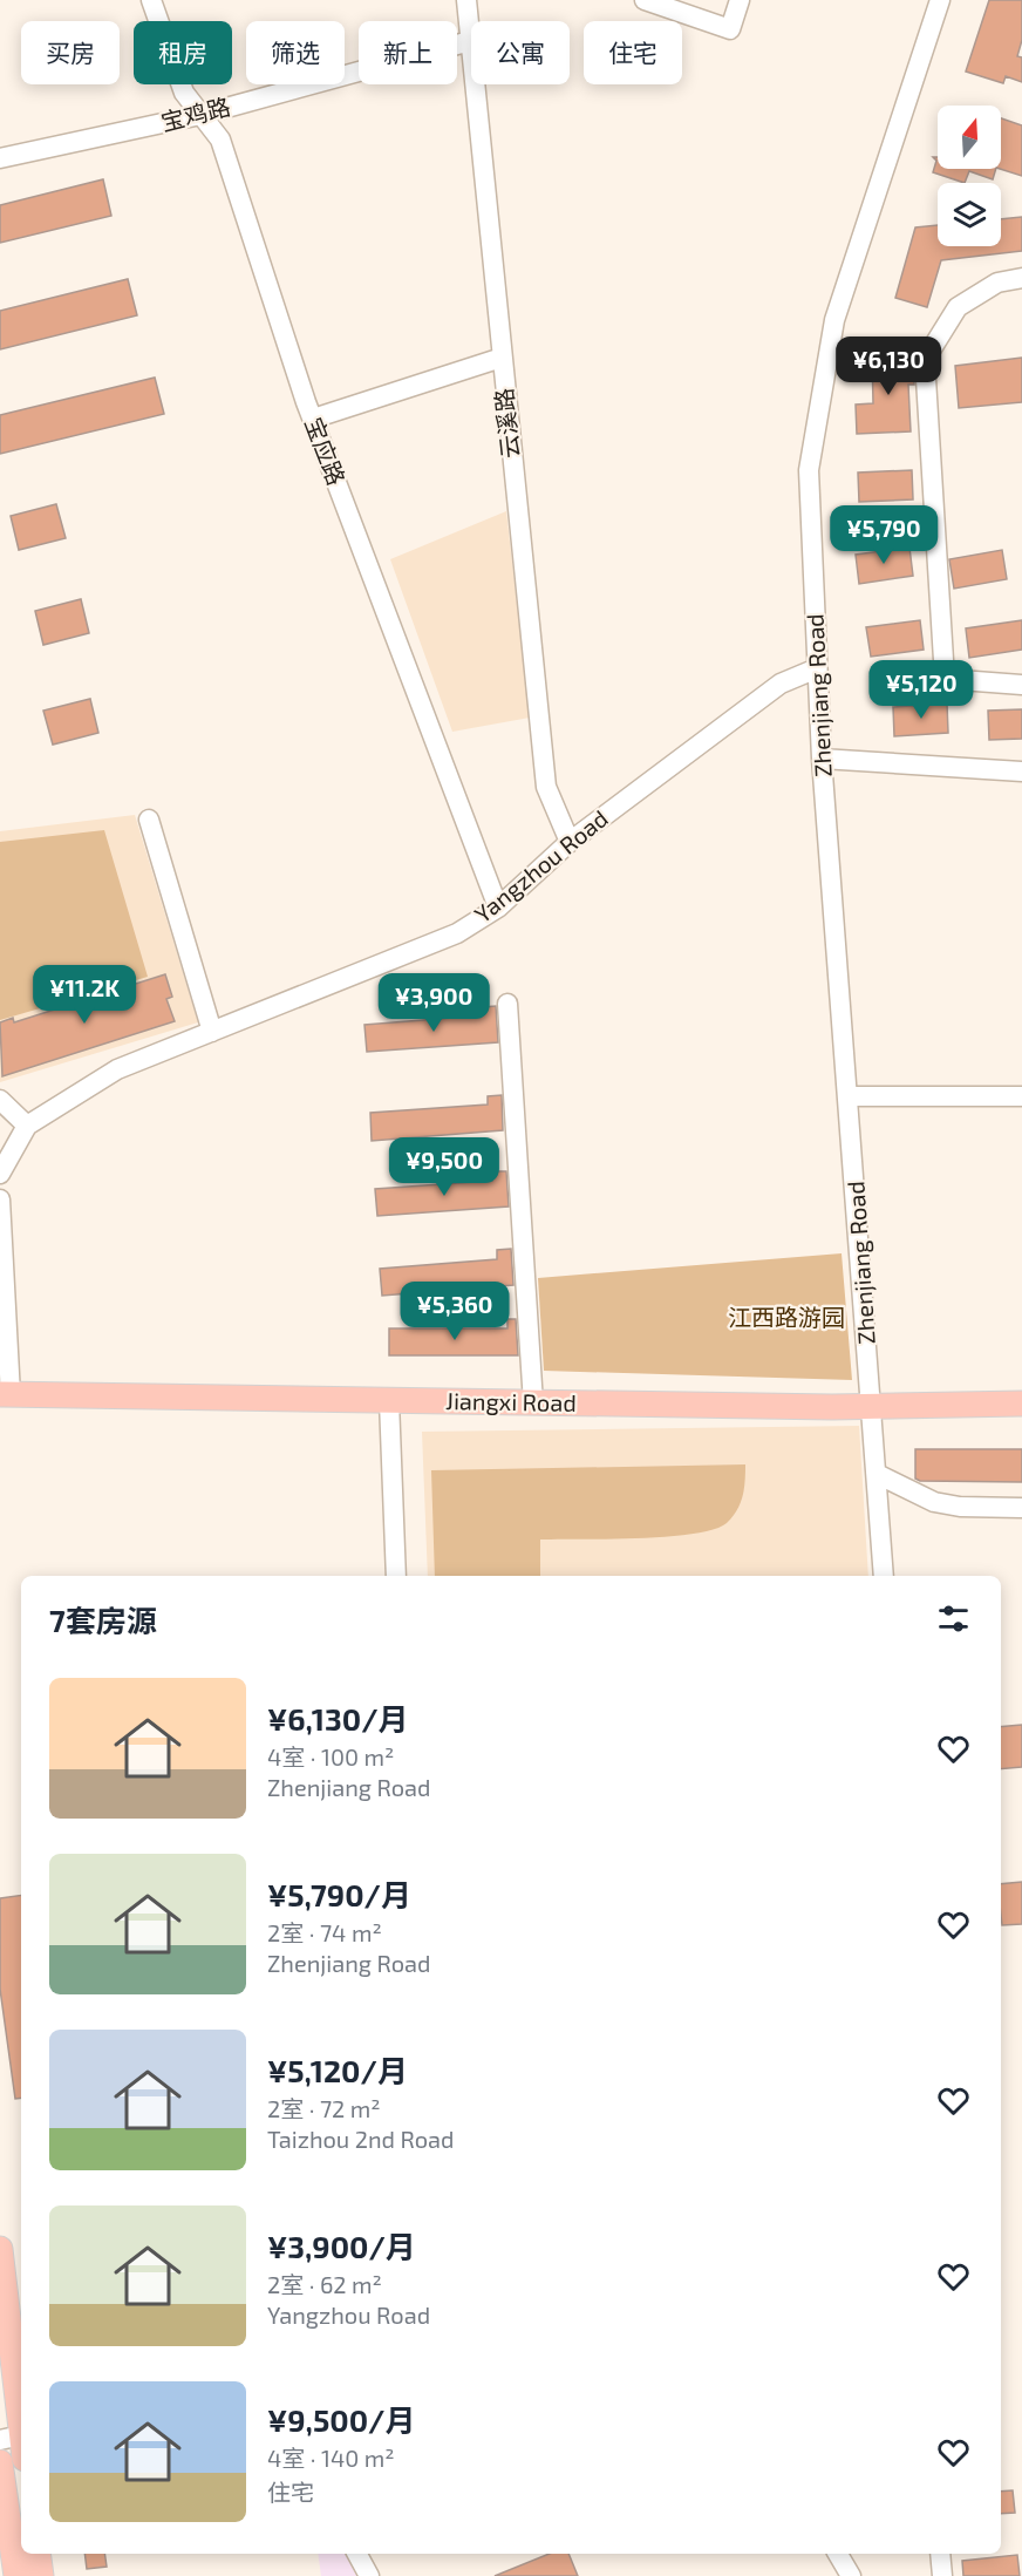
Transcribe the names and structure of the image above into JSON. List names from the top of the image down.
{
  "streets": {
    "main road": ["Jiangxi Road"],
    "street": [
      "宝鸡路",
      "云溪路",
      "宝应路",
      "Zhenjiang Road",
      "Yangzhou Road"
    ]
  },
  "crossings": [
    ["宝鸡路", "云溪路"],
    ["宝鸡路", "宝应路"],
    ["云溪路", "Yangzhou Road"],
    ["宝应路", "Yangzhou Road"],
    ["Zhenjiang Road", "Yangzhou Road"],
    ["Zhenjiang Road", "Jiangxi Road"]
  ],
  "parks": ["江西路游园"],
  "north": "top",
  "page": {
    "chip": [
      "买房",
      "租房",
      "筛选",
      "新上",
      "公寓",
      "住宅"
    ],
    "price": [
      "¥6,130",
      "¥5,790",
      "¥5,120",
      "¥11.2K",
      "¥3,900",
      "¥9,500",
      "¥5,360"
    ],
    "heading": "7套房源",
    "list": [
      {
        "name": "¥6,130/月",
        "note": "4室 · 100 m² · Zhenjiang Road"
      },
      {
        "name": "¥5,790/月",
        "note": "2室 · 74 m² · Zhenjiang Road"
      },
      {
        "name": "¥5,120/月",
        "note": "2室 · 72 m² · Taizhou 2nd Road"
      },
      {
        "name": "¥3,900/月",
        "note": "2室 · 62 m² · Yangzhou Road"
      },
      {
        "name": "¥9,500/月",
        "note": "4室 · 140 m² · 住宅"
      }
    ]
  }
}
